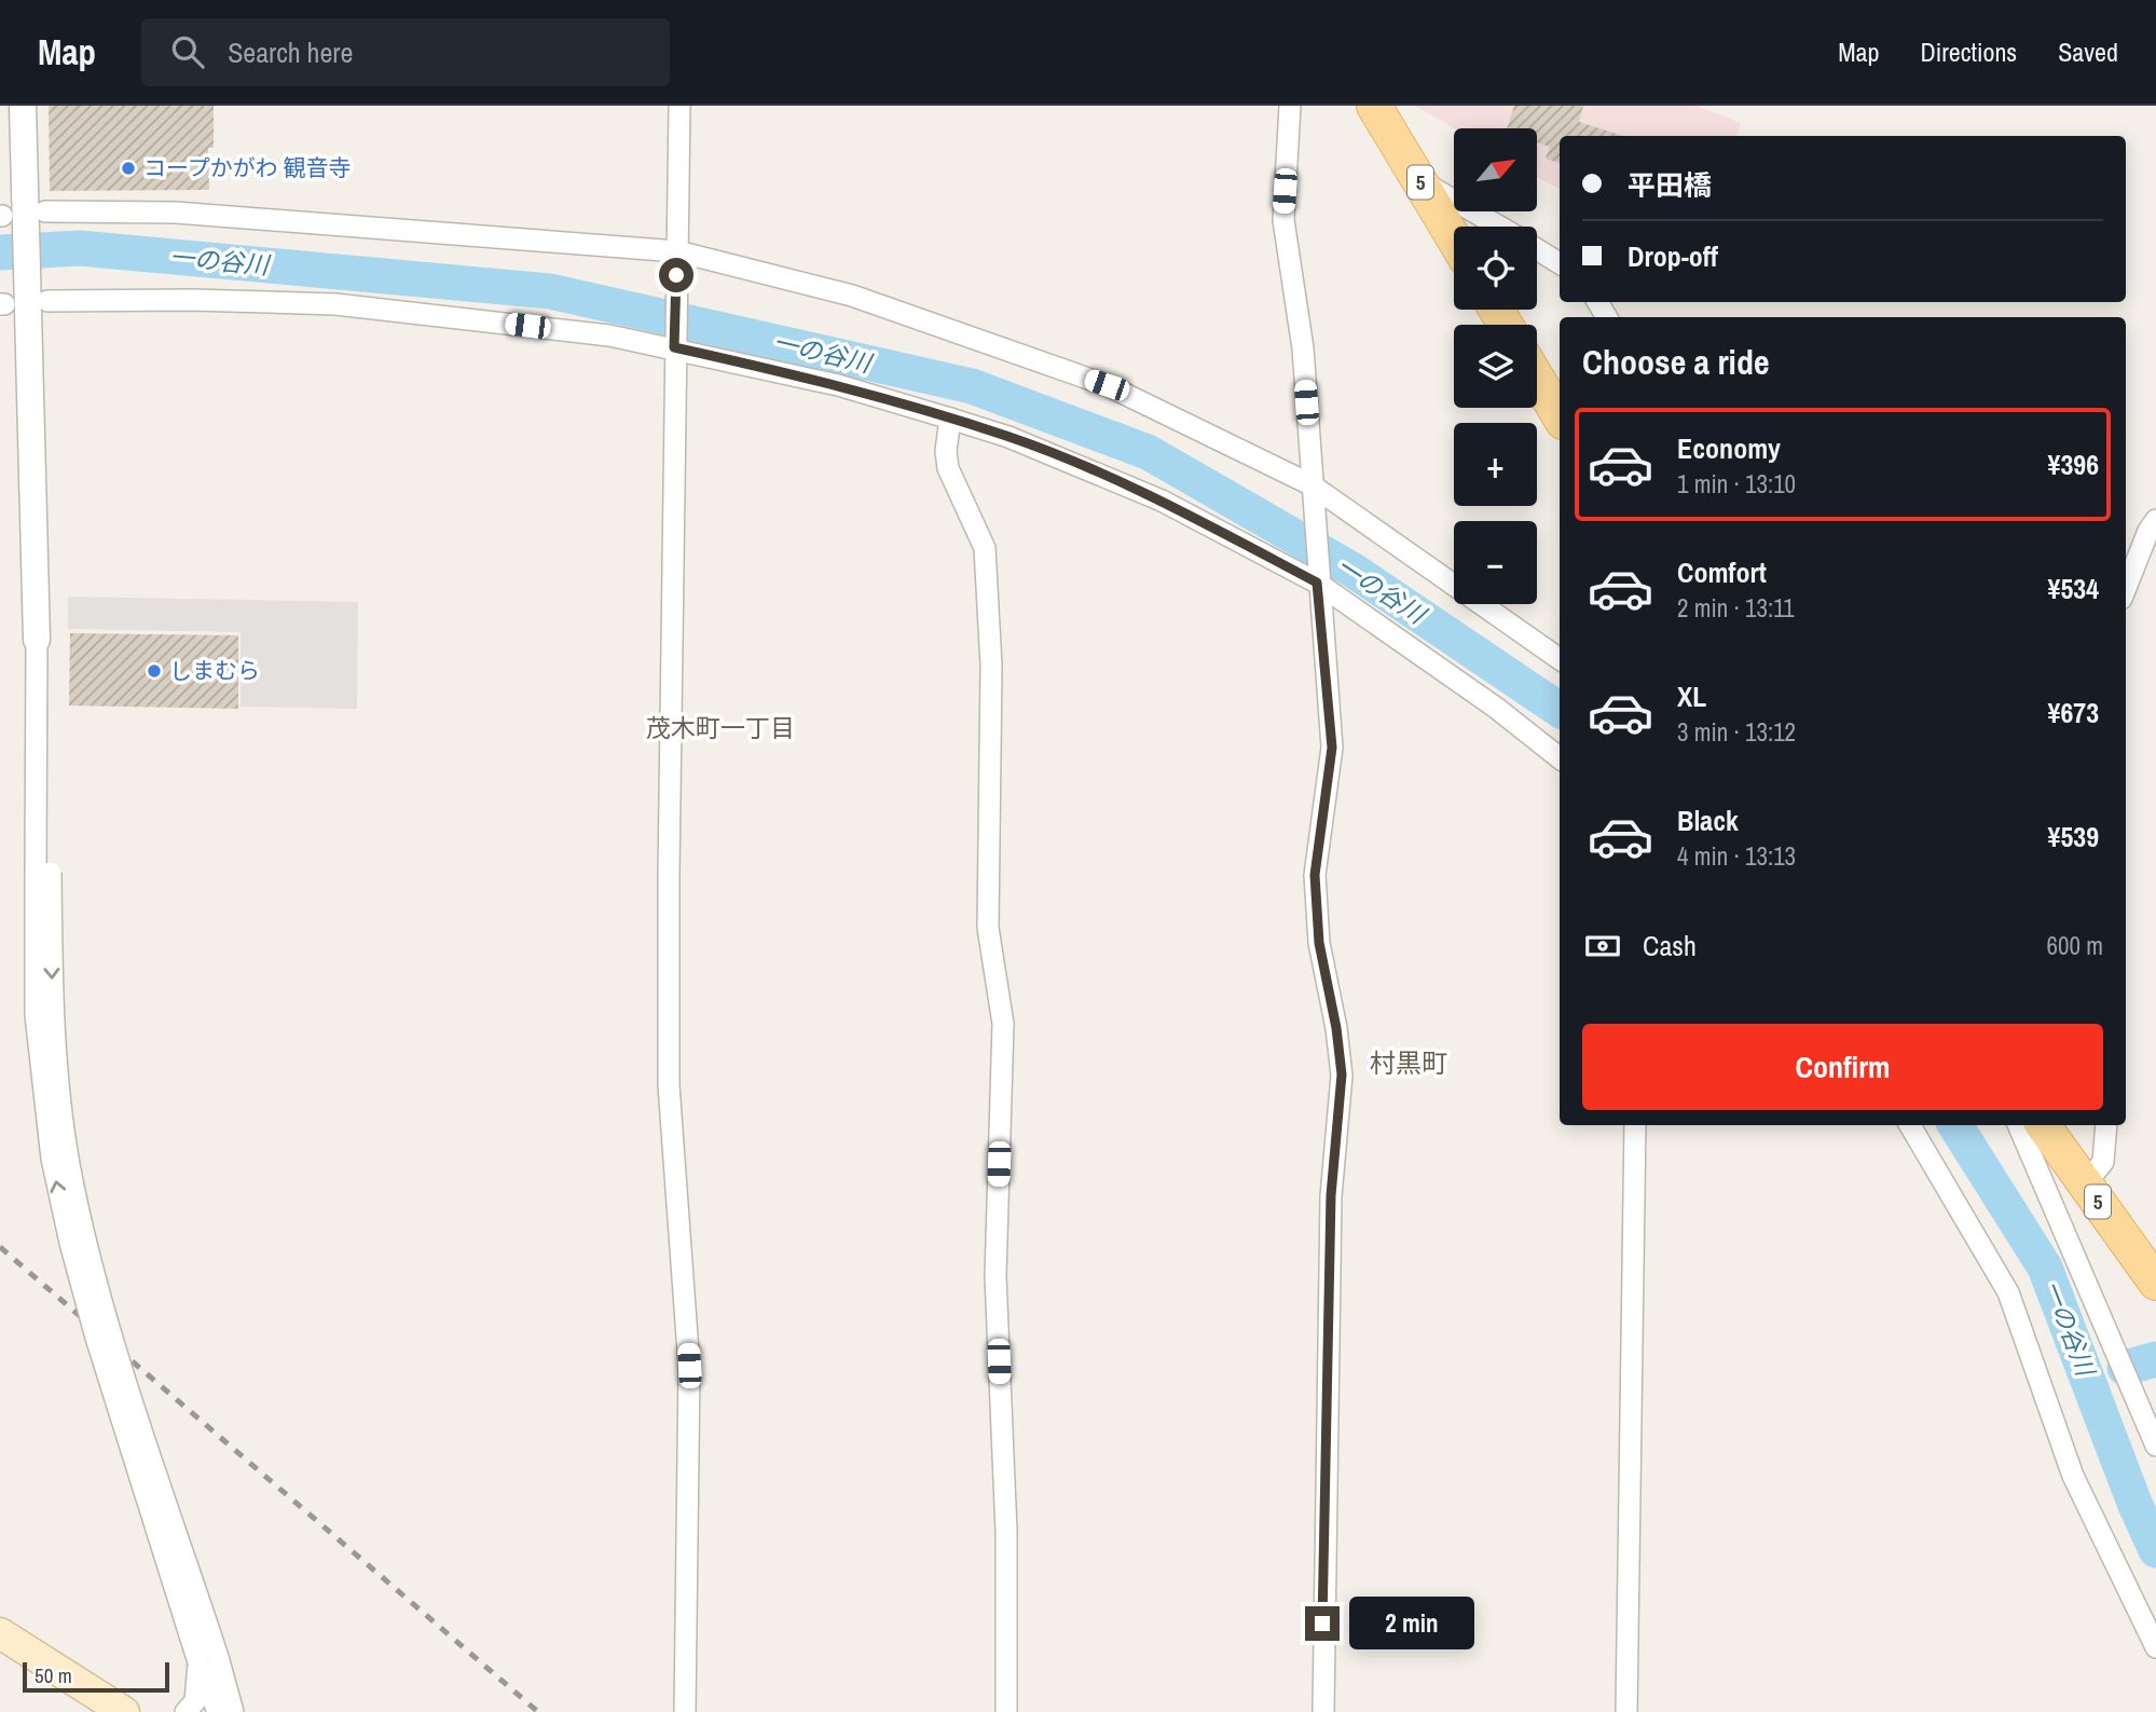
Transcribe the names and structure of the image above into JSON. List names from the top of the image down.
{
  "streets": {
    "main road": ["5"]
  },
  "districts": ["茂木町一丁目", "村黒町"],
  "water": ["一の谷川"],
  "places": ["コープかがわ 観音寺", "しまむら"],
  "scale_bar": "50 m",
  "north": "top right",
  "page": {
    "header": "Map",
    "search": "Search here",
    "nav": ["Map", "Directions", "Saved"],
    "map_buttons": ["+", "−"],
    "banner": ["平田橋", "Drop-off"],
    "heading": "Choose a ride",
    "list": [
      {
        "name": "Economy",
        "note": "1 min · 13:10",
        "value": "¥396"
      },
      {
        "name": "Comfort",
        "note": "2 min · 13:11",
        "value": "¥534"
      },
      {
        "name": "XL",
        "note": "3 min · 13:12",
        "value": "¥673"
      },
      {
        "name": "Black",
        "note": "4 min · 13:13",
        "value": "¥539"
      }
    ],
    "pay": ["Cash", "600 m"],
    "buttons": "Confirm",
    "bubble": "2 min",
    "scale": "50 m"
  }
}
